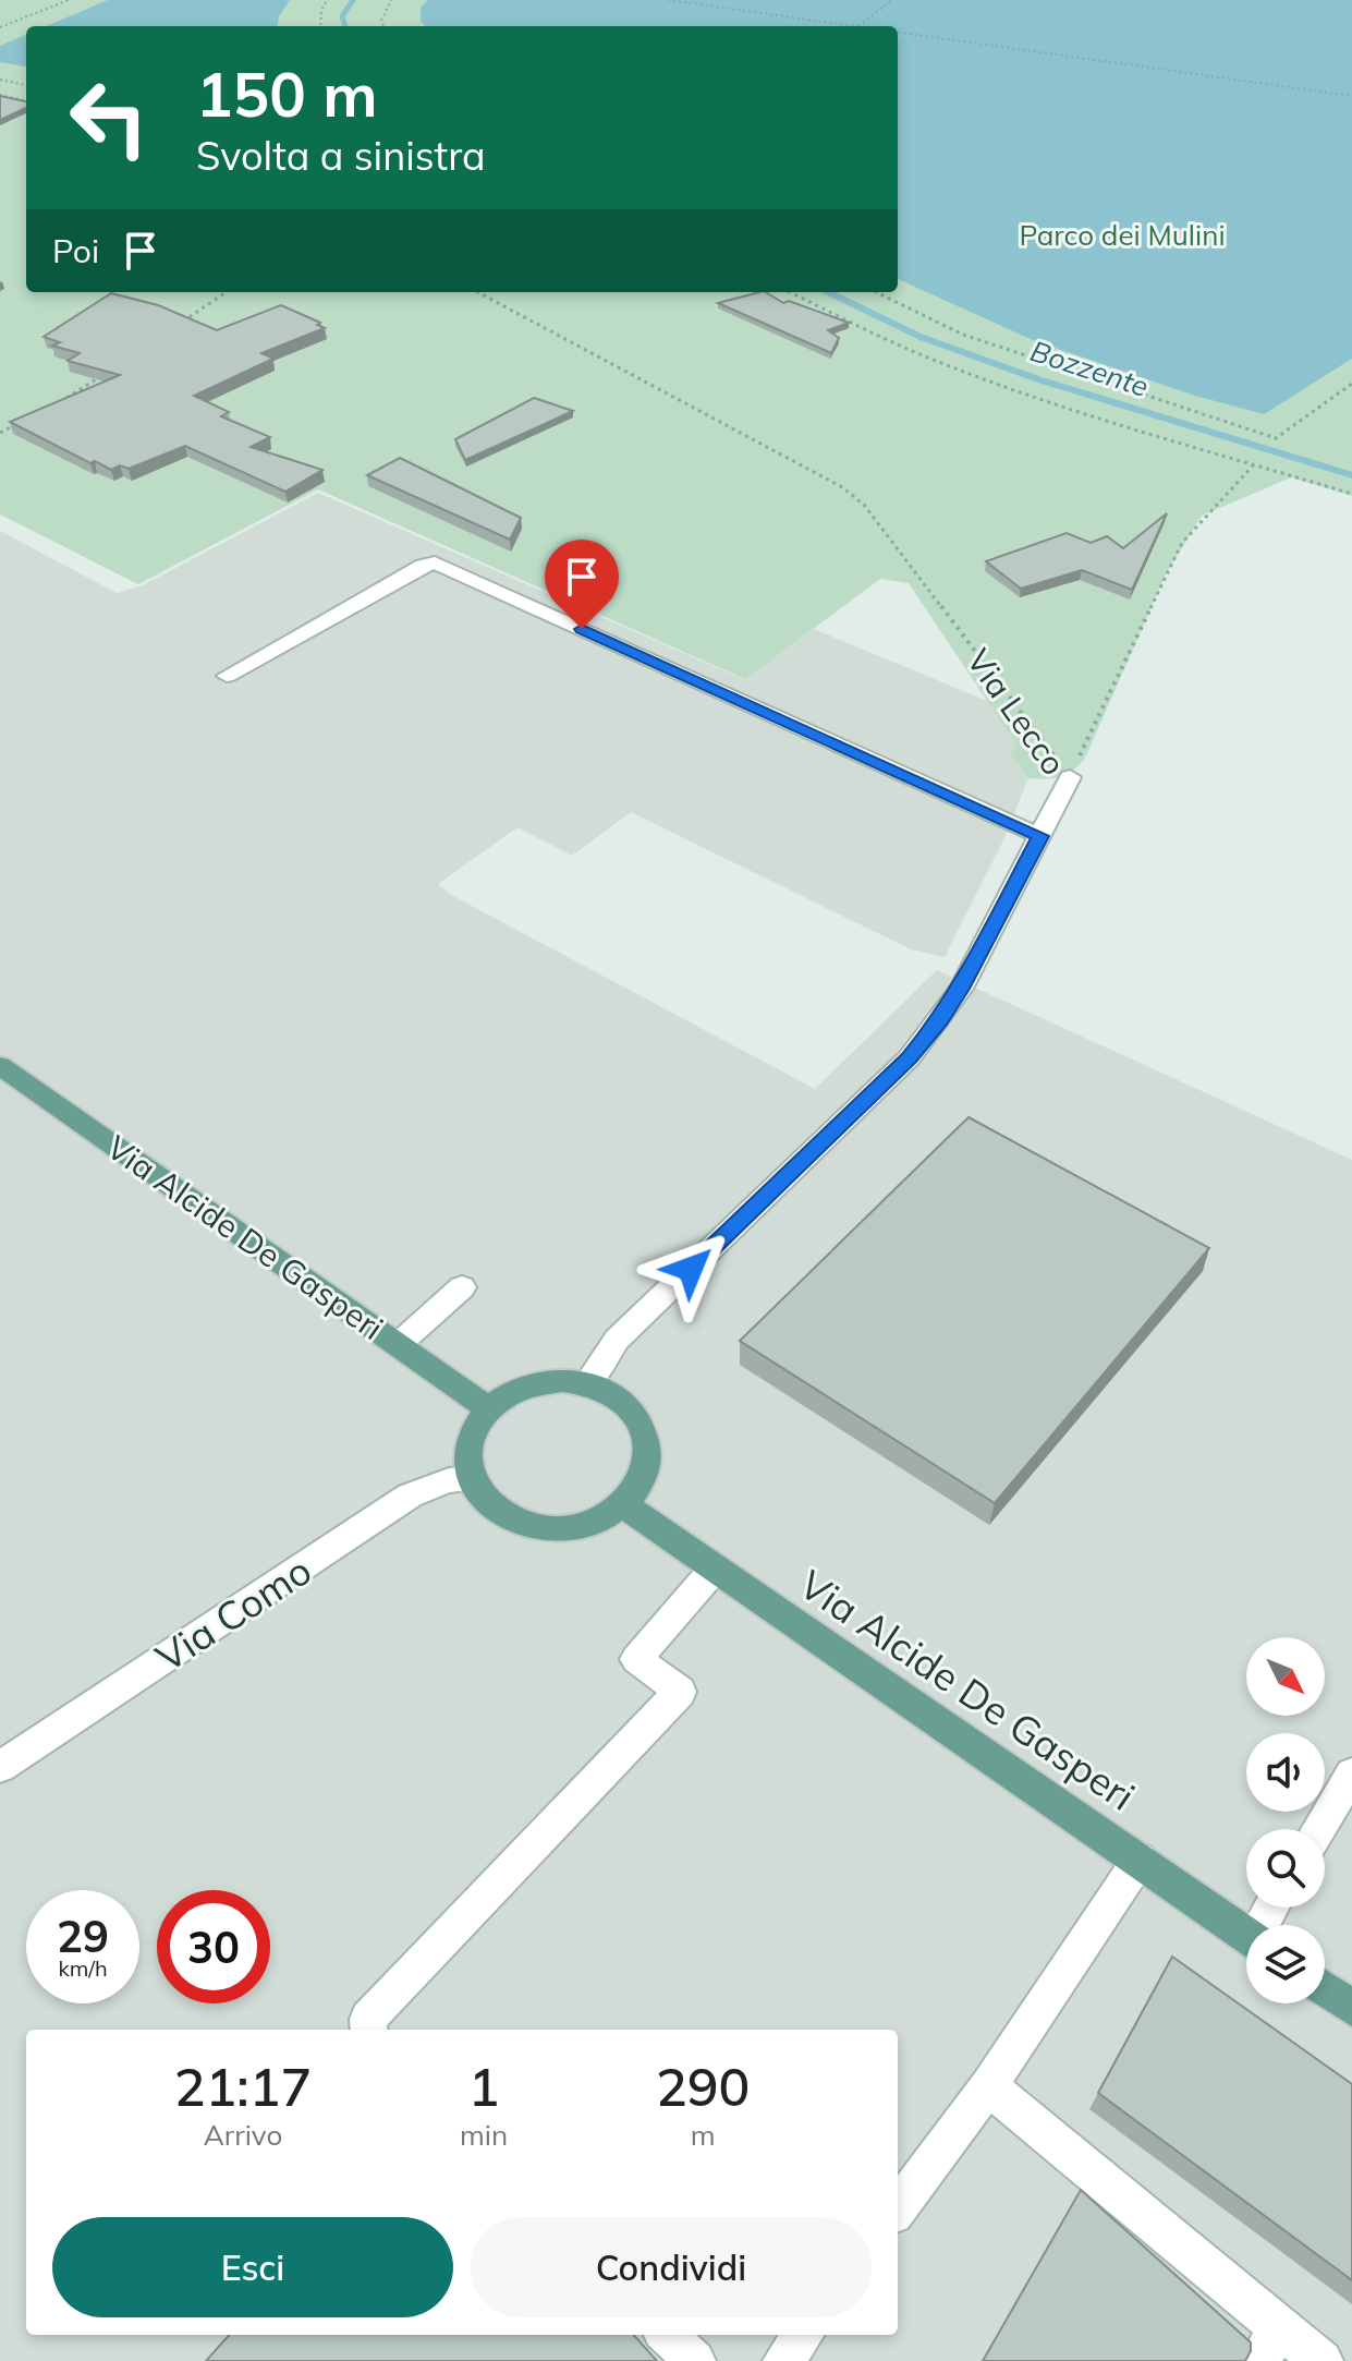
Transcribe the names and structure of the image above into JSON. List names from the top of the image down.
{
  "streets": {
    "main road": ["Via Alcide De Gasperi"],
    "street": ["Via Lecco", "Via Como"]
  },
  "crossings": [
    ["Via Lecco", "Via Alcide De Gasperi"],
    ["Via Lecco", "Via Como"],
    ["Via Alcide De Gasperi", "Via Como"]
  ],
  "water": ["Bozzente"],
  "parks": ["Parco dei Mulini"],
  "north": "bottom right",
  "page": {
    "turn": ["150 m", "Svolta a sinistra"],
    "then": "Poi",
    "speed": "29 km/h",
    "limit": "30",
    "eta": [
      "21:17",
      "Arrivo",
      "1",
      "min",
      "290",
      "m"
    ],
    "buttons": ["Esci", "Condividi"]
  }
}
